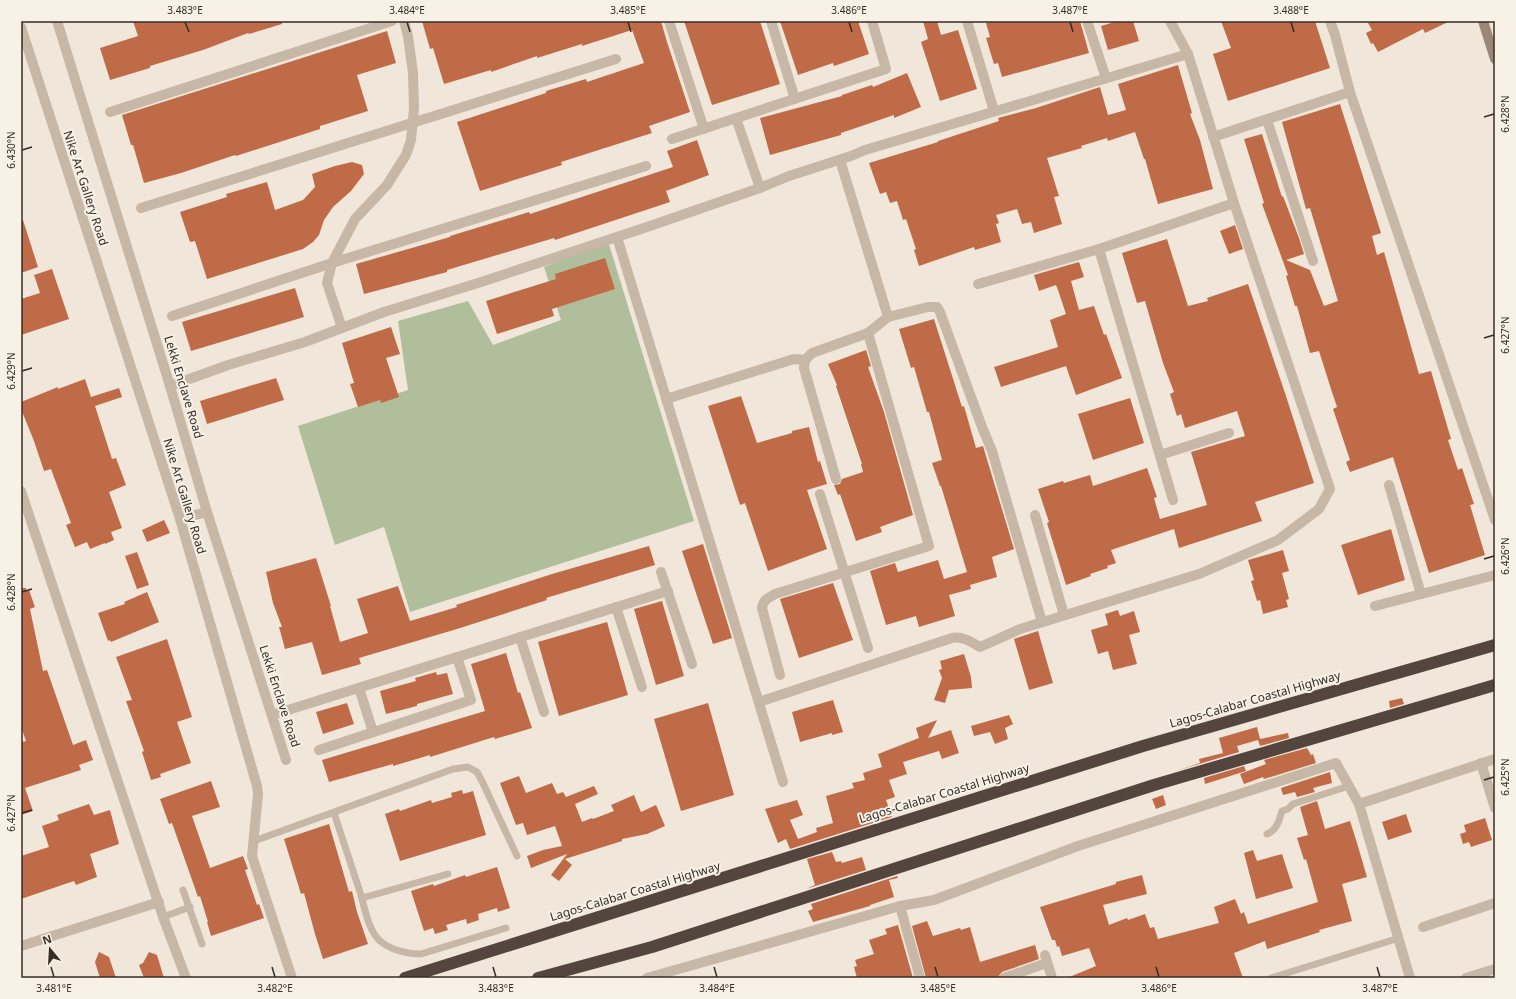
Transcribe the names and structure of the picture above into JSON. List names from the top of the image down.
{
  "streets": {
    "highway": ["Lagos-Calabar Coastal Highway"],
    "street": ["Nike Art Gallery Road", "Lekki Enclave Road"]
  },
  "north": "top",
  "coordinates": [
    "3.483°E",
    "3.484°E",
    "3.485°E",
    "3.486°E",
    "3.487°E",
    "3.488°E",
    "6.428°N",
    "6.430°N",
    "6.427°N",
    "6.429°N",
    "6.426°N",
    "6.425°N",
    "3.481°E",
    "3.482°E"
  ]
}
